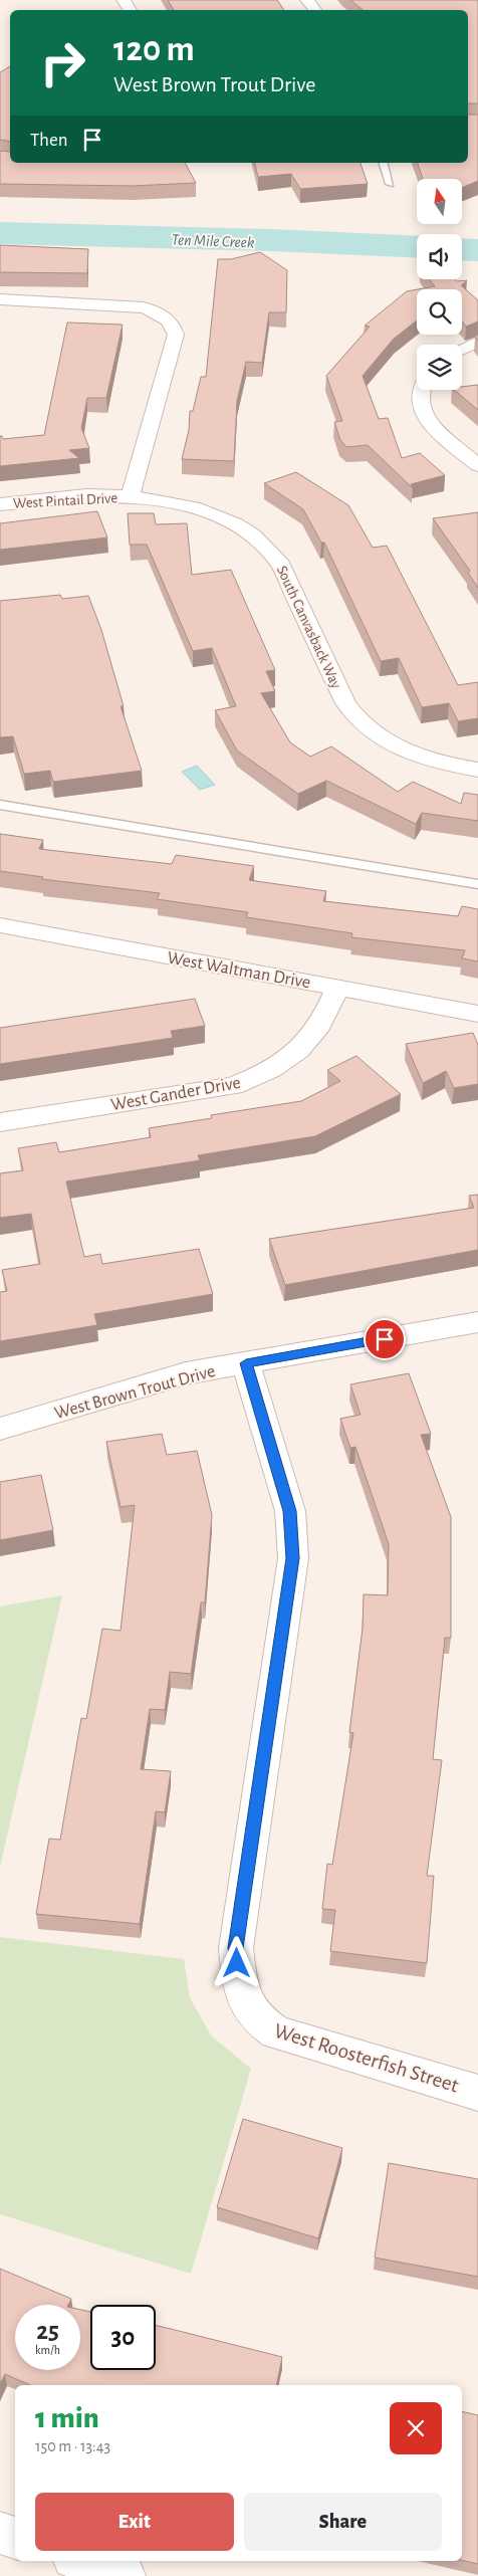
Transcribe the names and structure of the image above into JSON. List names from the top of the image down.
{
  "streets": {
    "street": [
      "West Pintail Drive",
      "South Canvasback Way",
      "West Waltman Drive",
      "West Gander Drive",
      "West Brown Trout Drive",
      "West Roosterfish Street"
    ]
  },
  "crossings": [
    ["West Pintail Drive", "South Canvasback Way"],
    ["West Waltman Drive", "West Gander Drive"],
    ["West Brown Trout Drive", "West Roosterfish Street"]
  ],
  "water": ["Ten Mile Creek"],
  "north": "top",
  "page": {
    "turn": ["120 m", "West Brown Trout Drive"],
    "then": "Then",
    "speed": "25 km/h",
    "limit": "30",
    "heading": ["1 min", "150 m · 13:43"],
    "buttons": ["Exit", "Share"]
  }
}
